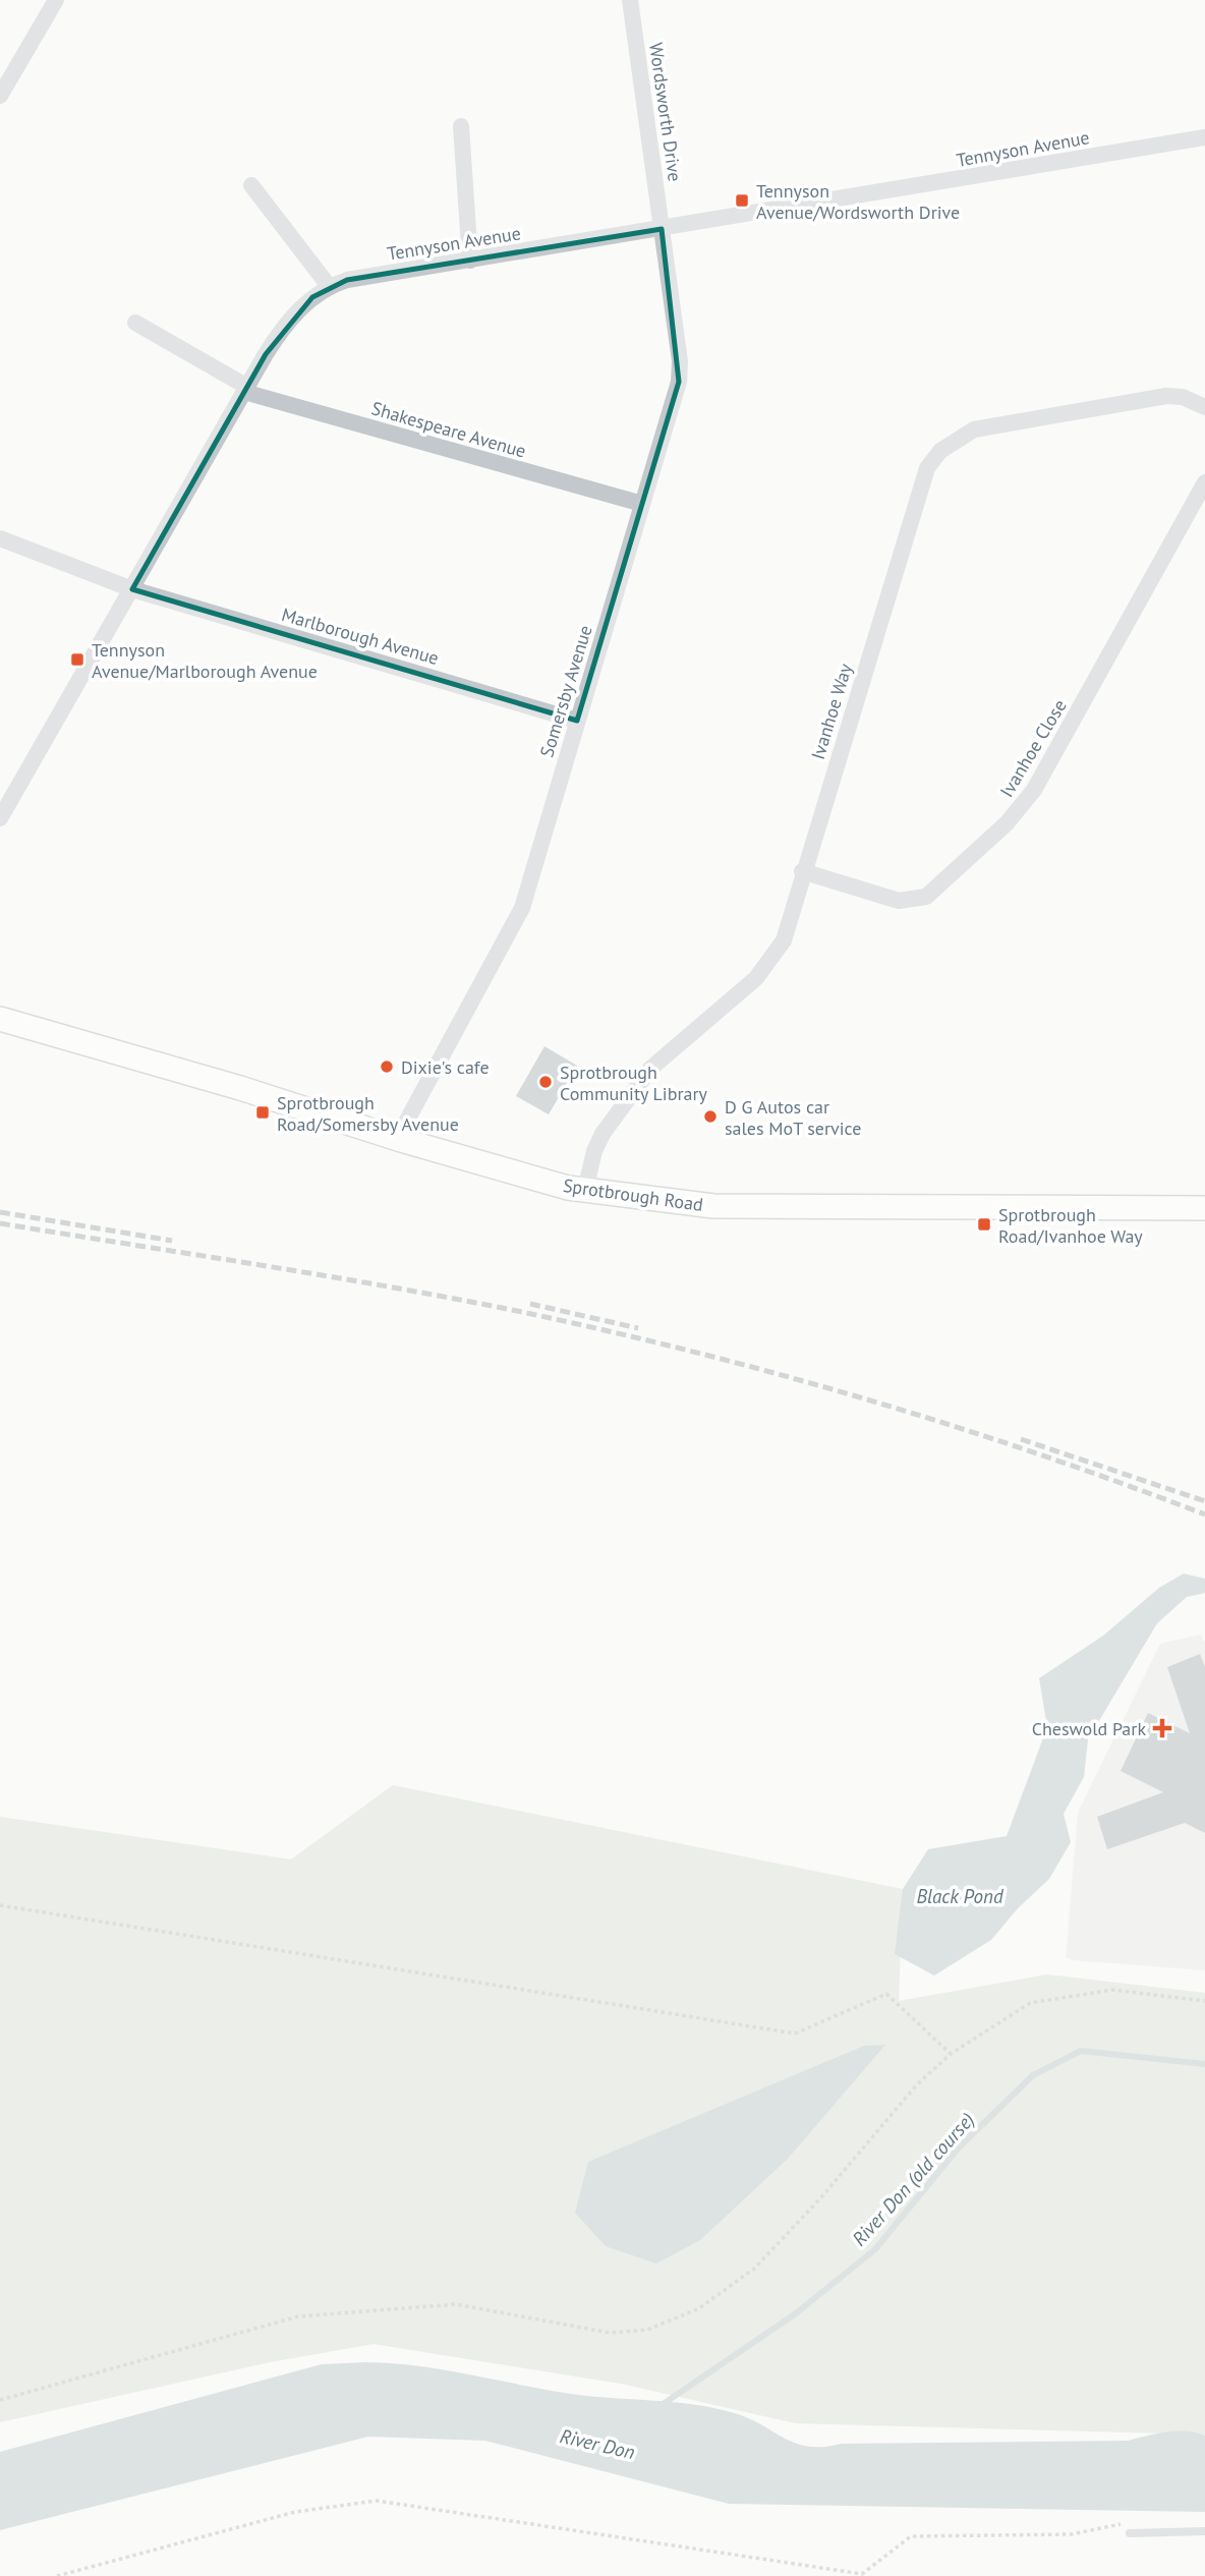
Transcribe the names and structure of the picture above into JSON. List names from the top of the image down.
{
  "streets": {
    "street": [
      "Wordsworth Drive",
      "Tennyson Avenue",
      "Shakespeare Avenue",
      "Marlborough Avenue",
      "Somersby Avenue",
      "Ivanhoe Way",
      "Ivanhoe Close",
      "Sprotbrough Road"
    ]
  },
  "crossings": [
    ["Wordsworth Drive", "Tennyson Avenue"],
    ["Wordsworth Drive", "Somersby Avenue"],
    ["Tennyson Avenue", "Shakespeare Avenue"],
    ["Tennyson Avenue", "Marlborough Avenue"],
    ["Tennyson Avenue", "Somersby Avenue"],
    ["Shakespeare Avenue", "Somersby Avenue"],
    ["Marlborough Avenue", "Somersby Avenue"],
    ["Somersby Avenue", "Sprotbrough Road"],
    ["Ivanhoe Way", "Ivanhoe Close"],
    ["Ivanhoe Way", "Sprotbrough Road"]
  ],
  "water": ["Black Pond", "River Don (old course)", "River Don"],
  "places": {
    "transit": [
      "Tennyson Avenue/Wordsworth Drive",
      "Tennyson Avenue/Marlborough Avenue",
      "Sprotbrough Road/Somersby Avenue",
      "Sprotbrough Road/Ivanhoe Way"
    ],
    "other": ["Dixie's cafe", "Sprotbrough Community Library", "D G Autos car sales MoT service"],
    "health": ["Cheswold Park"]
  }
}
